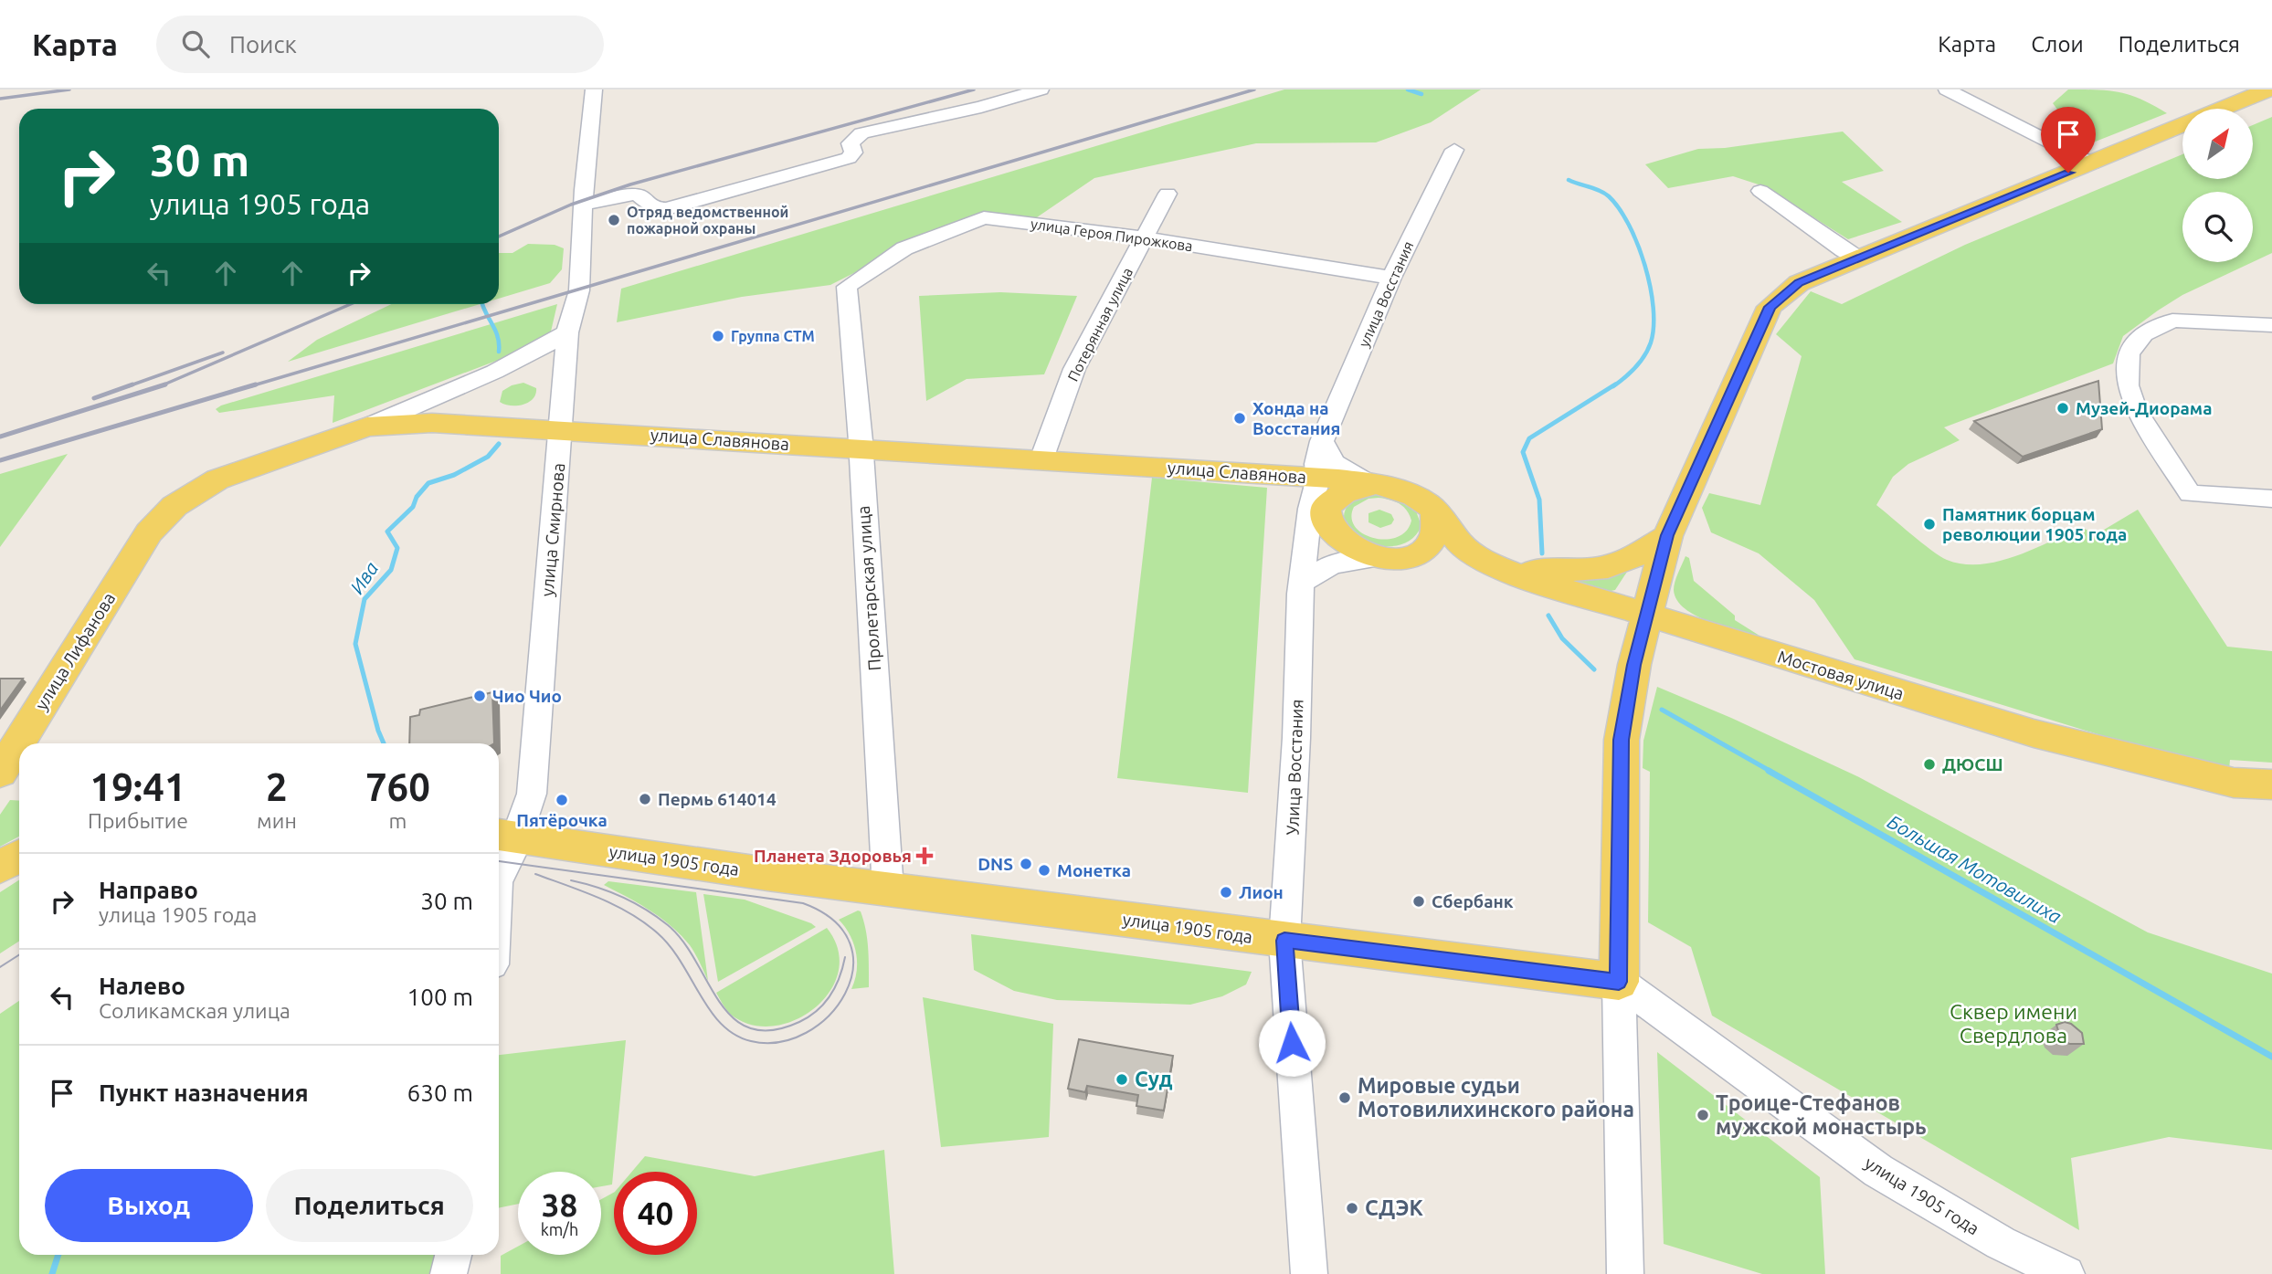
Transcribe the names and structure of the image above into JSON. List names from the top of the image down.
{
  "streets": {
    "main road": [
      "улица Славянова",
      "улица Лифанова",
      "Мостовая улица",
      "улица 1905 года"
    ],
    "street": [
      "улица Героя Пирожкова",
      "улица Восстания",
      "Потерянная улица",
      "улица Смирнова",
      "Пролетарская улица",
      "Улица Восстания"
    ]
  },
  "crossings": [
    ["улица Героя Пирожкова", "улица Восстания"],
    ["улица Героя Пирожкова", "Потерянная улица"],
    ["улица Героя Пирожкова", "Пролетарская улица"],
    ["улица Восстания", "улица Славянова"],
    ["улица Восстания", "Улица Восстания"],
    ["Потерянная улица", "улица Славянова"],
    ["улица Славянова", "улица Смирнова"],
    ["улица Славянова", "Пролетарская улица"],
    ["улица Славянова", "улица Лифанова"],
    ["улица Славянова", "Улица Восстания"],
    ["улица Смирнова", "улица 1905 года"],
    ["Пролетарская улица", "улица 1905 года"],
    ["Улица Восстания", "улица 1905 года"]
  ],
  "water": ["Ива", "Большая Мотовилиха"],
  "parks": ["Сквер имени Свердлова"],
  "places": {
    "other": [
      "Отряд ведомственной пожарной охраны",
      "Группа СТМ",
      "Музей-Диорама",
      "Хонда на Восстания",
      "Памятник борцам революции 1905 года",
      "Чио Чио",
      "ДЮСШ",
      "Пермь 614014",
      "Пятёрочка",
      "DNS",
      "Монетка",
      "Лион",
      "Сбербанк",
      "Суд",
      "Мировые судьи Мотовилихинского района",
      "Троице-Стефанов мужской монастырь",
      "СДЭК"
    ],
    "health": ["Планета Здоровья"]
  },
  "north": "top right",
  "page": {
    "header": "Карта",
    "search": "Поиск",
    "nav": ["Карта", "Слои", "Поделиться"],
    "turn": ["30 m", "улица 1905 года"],
    "eta": [
      "19:41",
      "Прибытие",
      "2",
      "мин",
      "760",
      "m"
    ],
    "list": [
      {
        "name": "Направо",
        "note": "улица 1905 года",
        "value": "30 m"
      },
      {
        "name": "Налево",
        "note": "Соликамская улица",
        "value": "100 m"
      },
      {
        "name": "Пункт назначения",
        "value": "630 m"
      }
    ],
    "buttons": ["Выход", "Поделиться"],
    "speed": "38 km/h",
    "limit": "40"
  }
}
